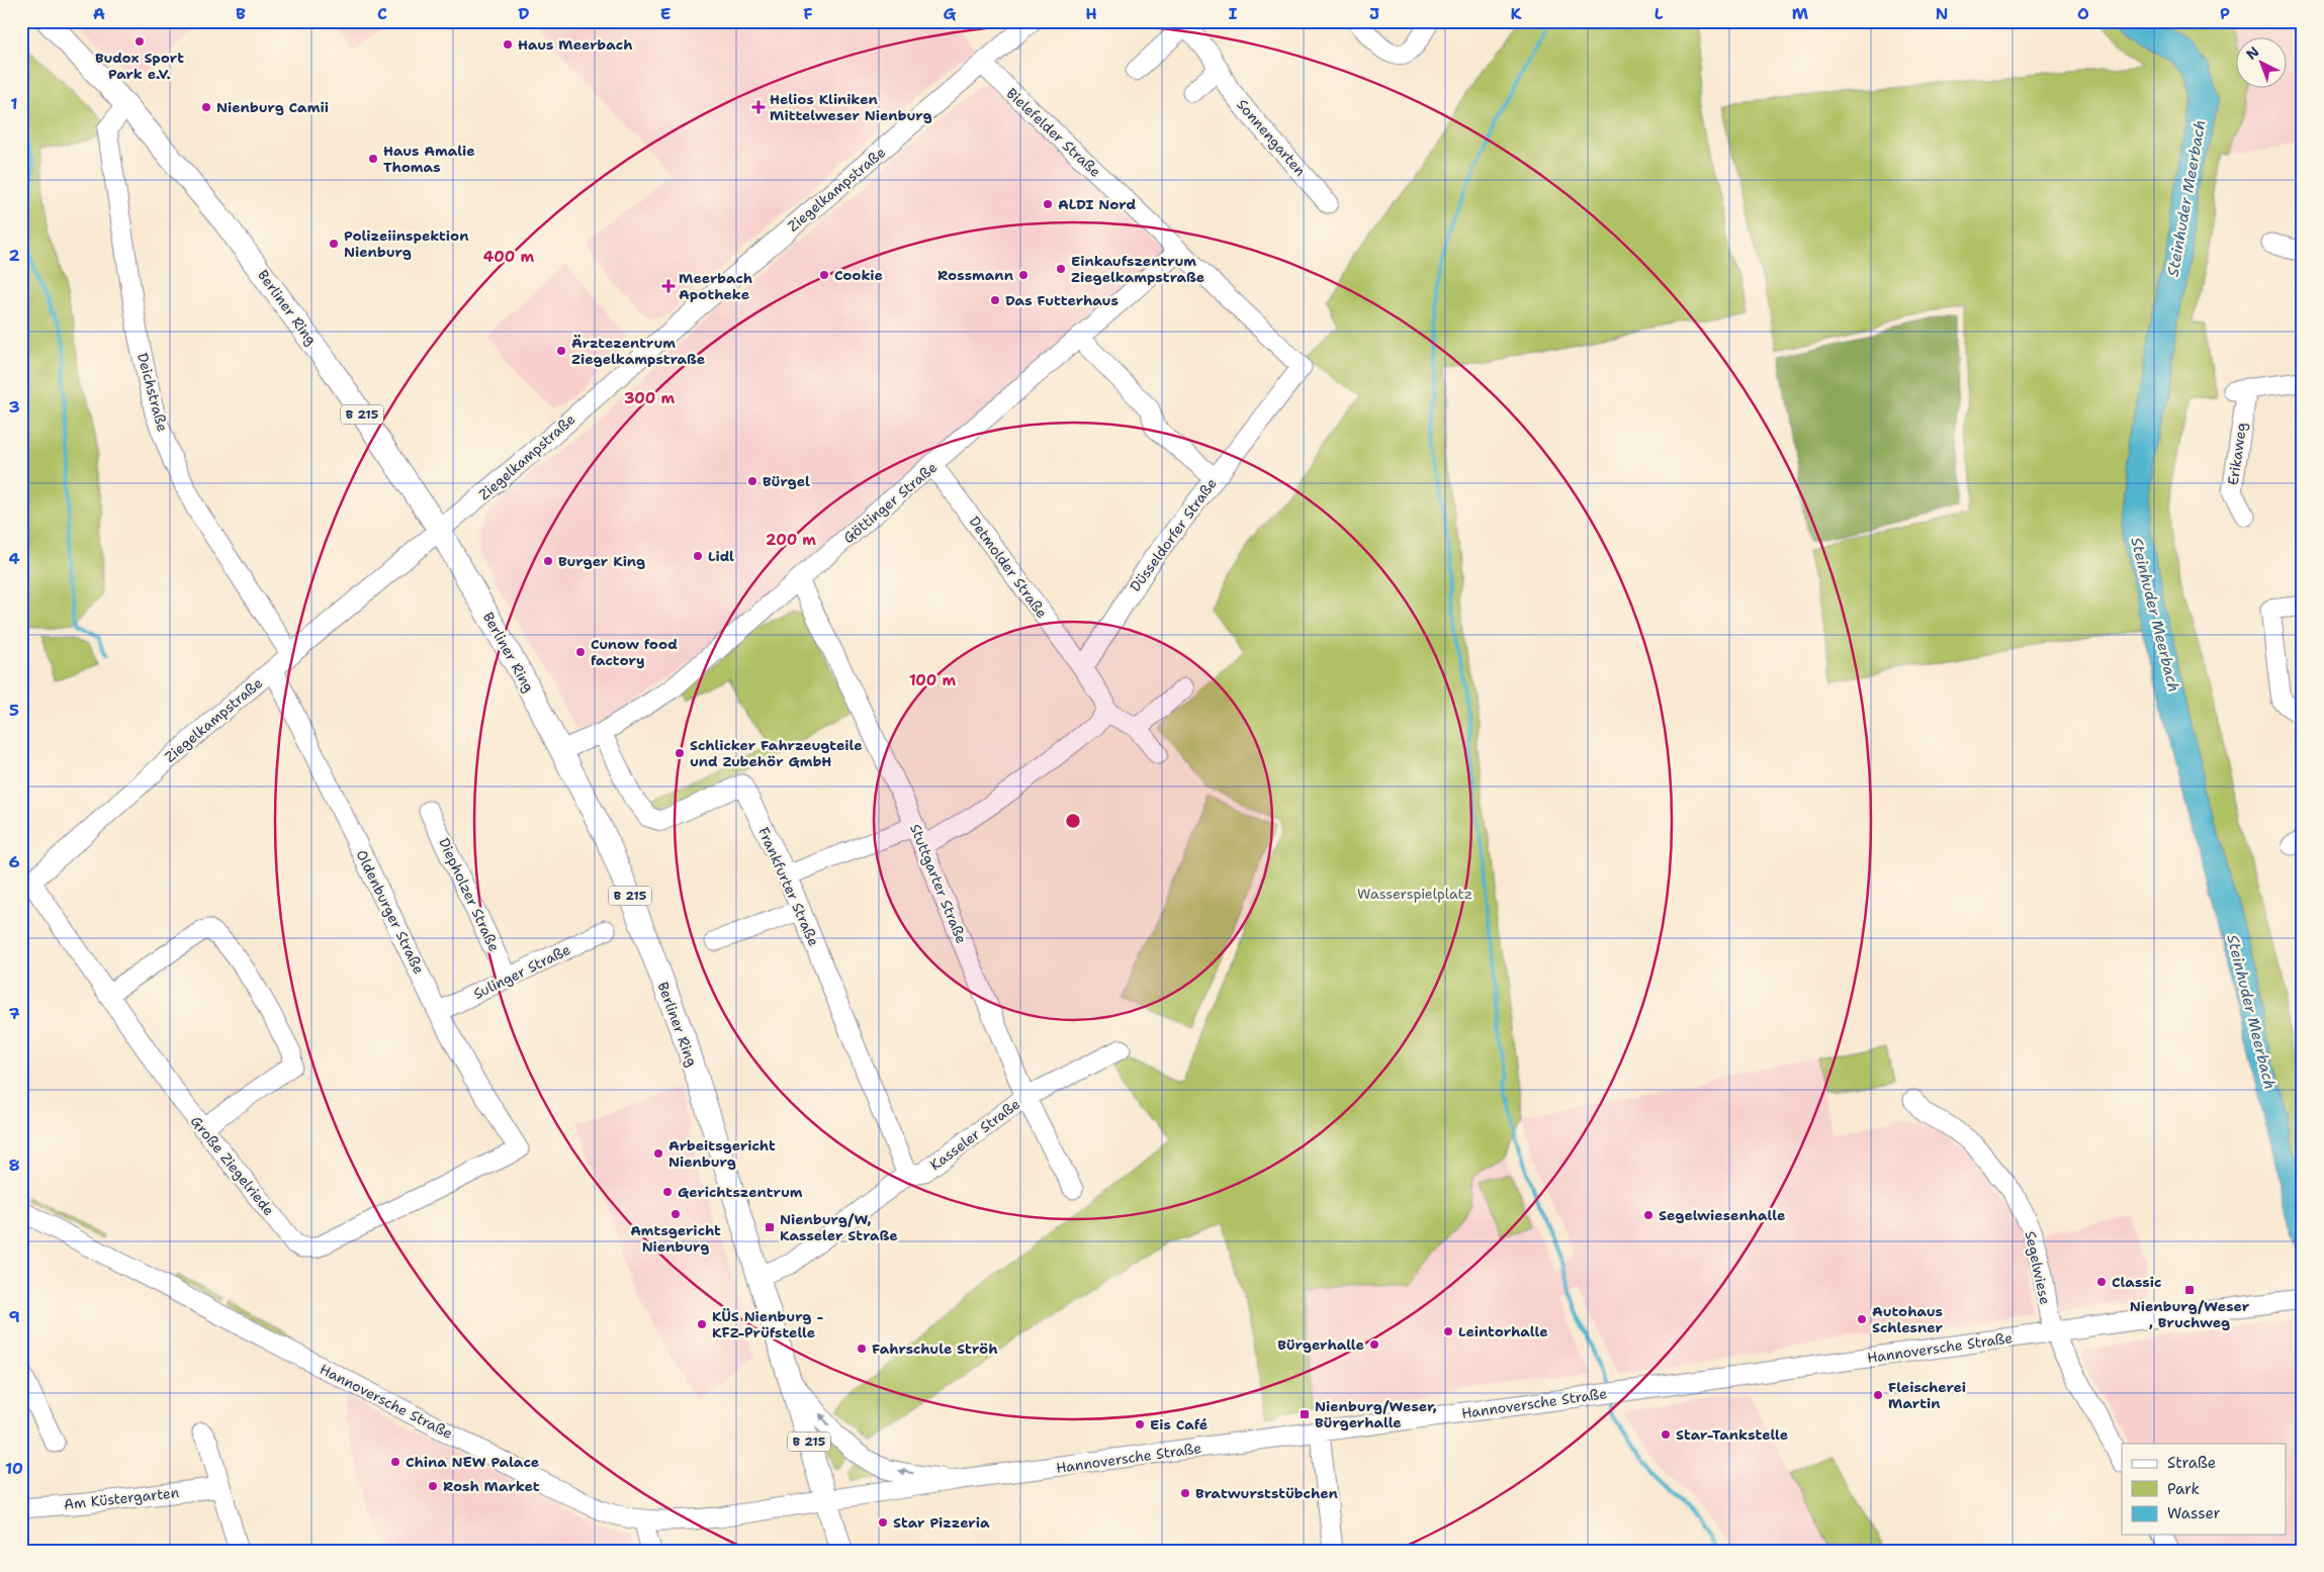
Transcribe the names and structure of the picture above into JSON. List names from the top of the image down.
{
  "streets": {
    "main road": ["Berliner Ring", "B 215"],
    "street": [
      "Bielefelder Straße",
      "Sonnengarten",
      "Ziegelkampstraße",
      "Deichstraße",
      "Erikaweg",
      "Göttinger Straße",
      "Düsseldorfer Straße",
      "Detmolder Straße",
      "Stuttgarter Straße",
      "Frankfurter Straße",
      "Diepholzer Straße",
      "Oldenburger Straße",
      "Sulinger Straße",
      "Kasseler Straße",
      "Große Ziegelriede",
      "Segelwiese",
      "Hannoversche Straße",
      "Am Küstergarten"
    ]
  },
  "crossings": [
    ["Bielefelder Straße", "Ziegelkampstraße"],
    ["Bielefelder Straße", "Göttinger Straße"],
    ["Bielefelder Straße", "Düsseldorfer Straße"],
    ["Ziegelkampstraße", "Berliner Ring"],
    ["Ziegelkampstraße", "Deichstraße"],
    ["Ziegelkampstraße", "Oldenburger Straße"],
    ["Ziegelkampstraße", "Große Ziegelriede"],
    ["Berliner Ring", "Deichstraße"],
    ["Berliner Ring", "Göttinger Straße"],
    ["Berliner Ring", "Kasseler Straße"],
    ["Berliner Ring", "Hannoversche Straße"],
    ["Göttinger Straße", "Detmolder Straße"],
    ["Göttinger Straße", "Stuttgarter Straße"],
    ["Göttinger Straße", "Frankfurter Straße"],
    ["Düsseldorfer Straße", "Detmolder Straße"],
    ["Stuttgarter Straße", "Kasseler Straße"],
    ["Frankfurter Straße", "Kasseler Straße"],
    ["Diepholzer Straße", "Sulinger Straße"],
    ["Oldenburger Straße", "Sulinger Straße"],
    ["Oldenburger Straße", "Große Ziegelriede"],
    ["Segelwiese", "Hannoversche Straße"]
  ],
  "water": ["Steinhuder Meerbach"],
  "parks": ["Wasserspielplatz"],
  "places": {
    "other": [
      "Budox Sport Park e.V.",
      "Haus Meerbach",
      "Nienburg Camii",
      "Haus Amalie Thomas",
      "ALDI Nord",
      "Polizeiinspektion Nienburg",
      "Einkaufszentrum Ziegelkampstraße",
      "Cookie",
      "Rossmann",
      "Das Futterhaus",
      "Ärztezentrum Ziegelkampstraße",
      "Bürgel",
      "Lidl",
      "Burger King",
      "Cunow food factory",
      "Schlicker Fahrzeugteile und Zubehör GmbH",
      "Arbeitsgericht Nienburg",
      "Gerichtszentrum",
      "Amtsgericht Nienburg",
      "Segelwiesenhalle",
      "Classic",
      "Autohaus Schlesner",
      "KÜS Nienburg - KFZ-Prüfstelle",
      "Leintorhalle",
      "Bürgerhalle",
      "Fahrschule Ströh",
      "Fleischerei Martin",
      "Eis Café",
      "Star-Tankstelle",
      "China NEW Palace",
      "Rosh Market",
      "Bratwurststübchen",
      "Star Pizzeria"
    ],
    "health": ["Helios Kliniken Mittelweser Nienburg", "Meerbach Apotheke"],
    "transit": ["Nienburg/W, Kasseler Straße", "Nienburg/Weser , Bruchweg", "Nienburg/Weser, Bürgerhalle"]
  },
  "legend": ["Straße", "Park", "Wasser"],
  "north": "top left",
  "grid": {
    "columns": [
      "A",
      "B",
      "C",
      "D",
      "E",
      "F",
      "G",
      "H",
      "I",
      "J",
      "K",
      "L",
      "M",
      "N",
      "O",
      "P"
    ],
    "rows": [
      "1",
      "2",
      "3",
      "4",
      "5",
      "6",
      "7",
      "8",
      "9",
      "10"
    ]
  },
  "rings": [
    "400 m",
    "300 m",
    "200 m",
    "100 m"
  ]
}
